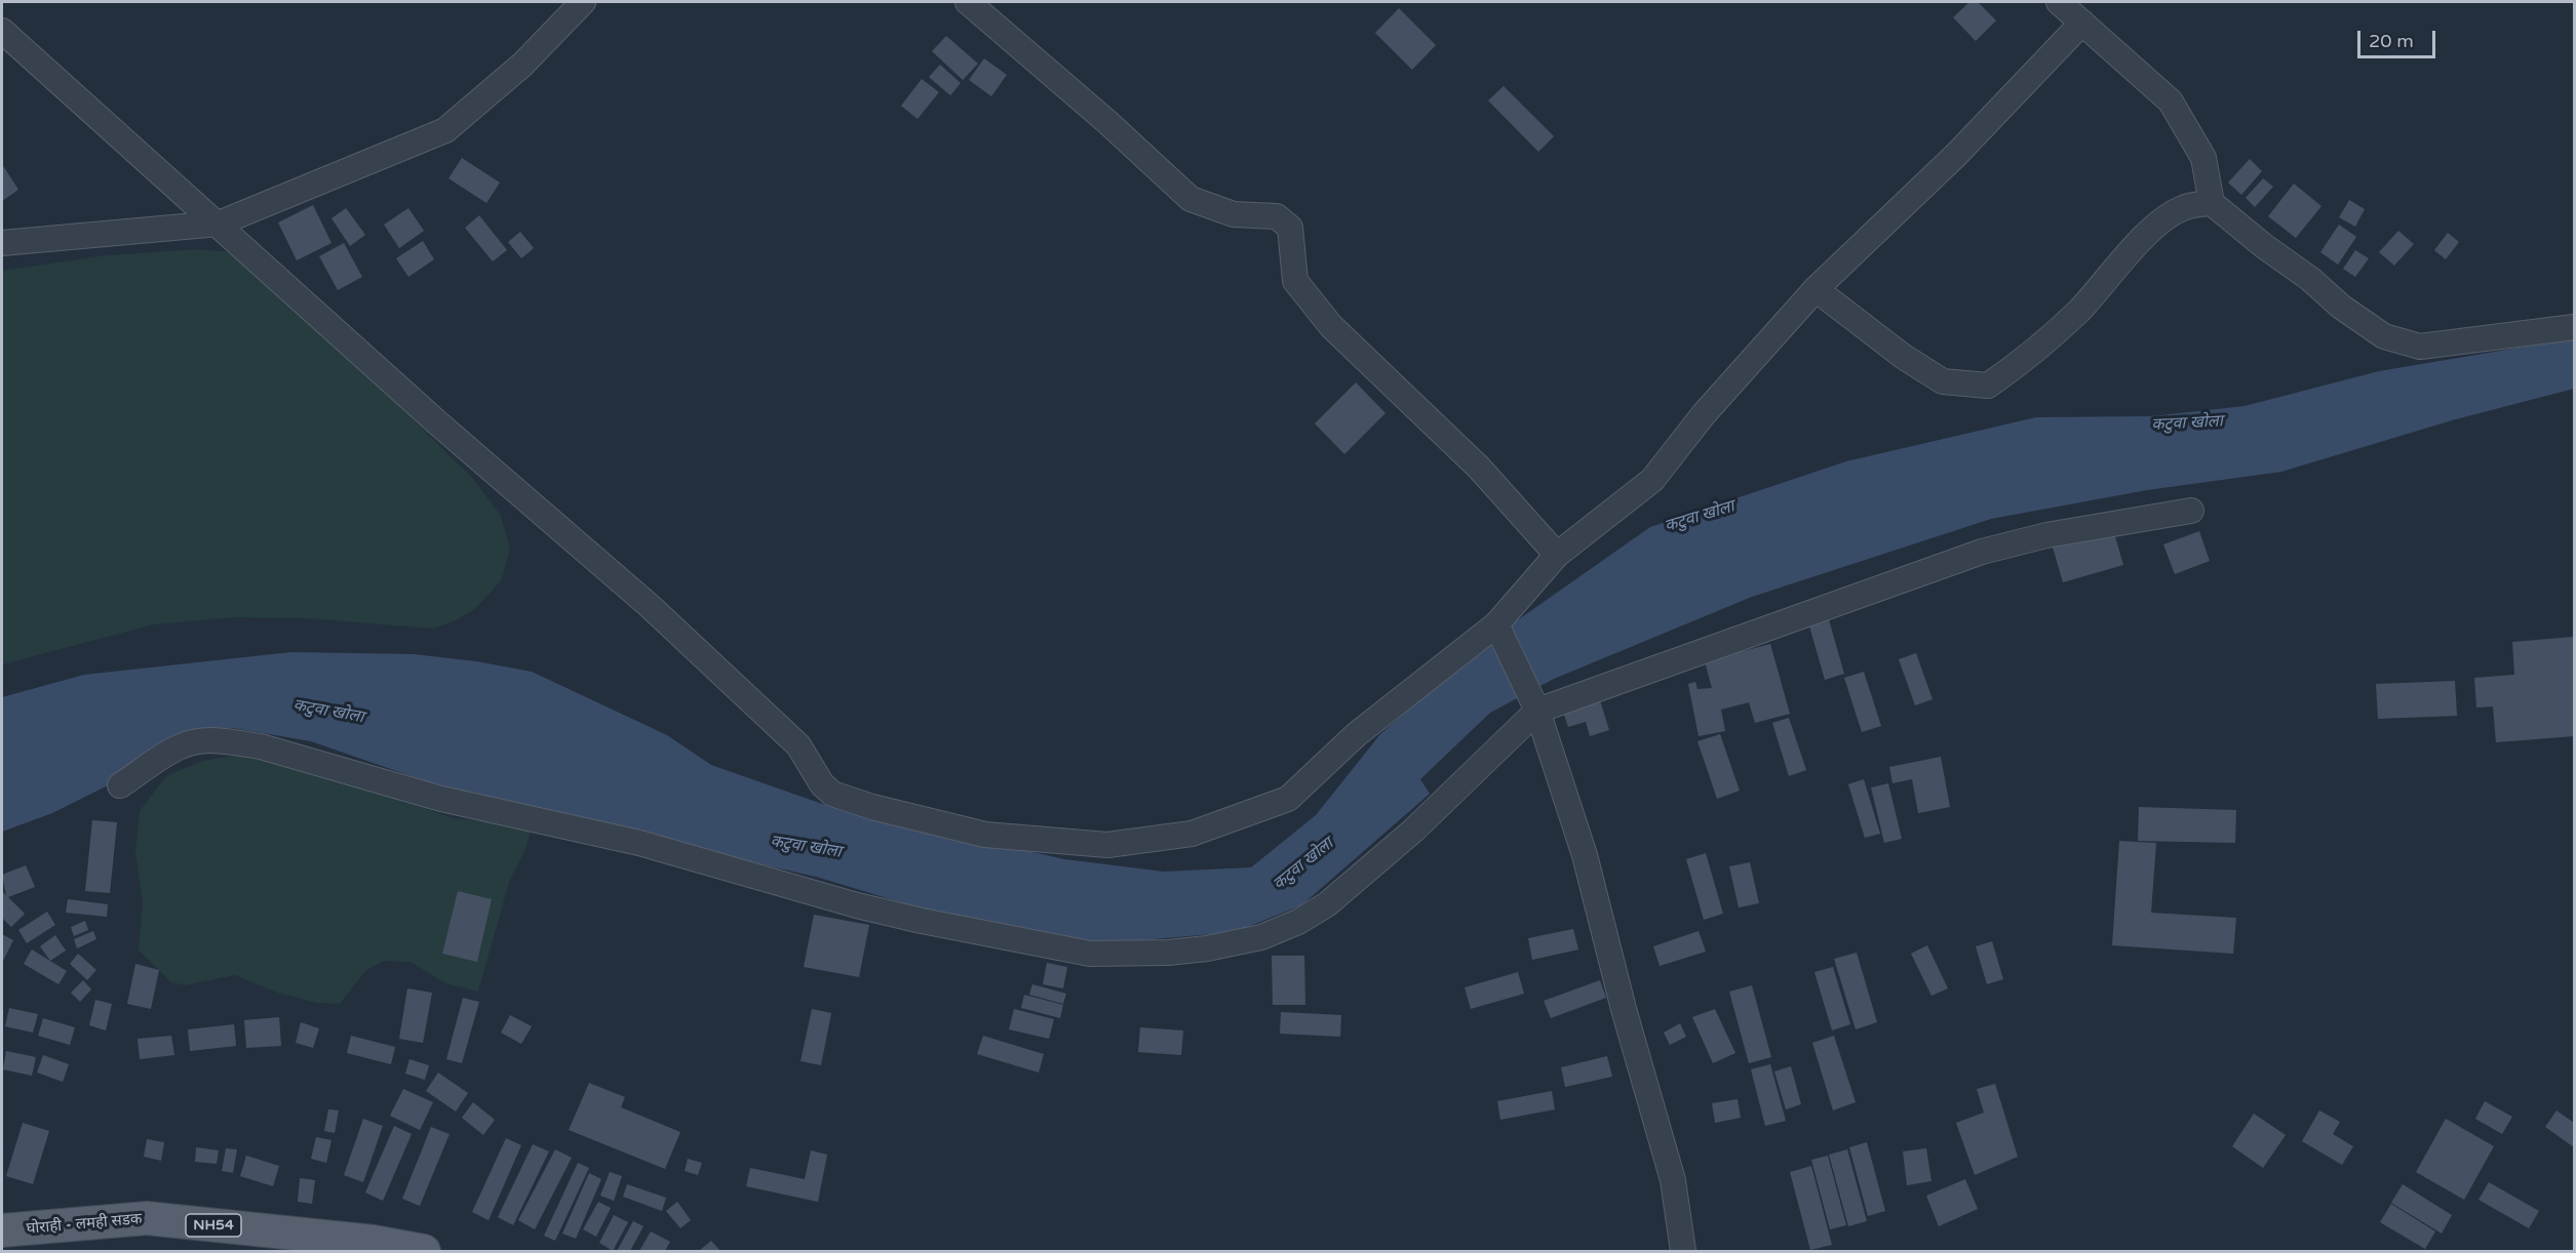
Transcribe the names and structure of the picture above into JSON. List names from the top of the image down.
{
  "streets": {
    "main road": ["घोराही - लमही सडक", "NH54"]
  },
  "water": ["कटुवा खोला"],
  "scale_bar": "20 m"
}
